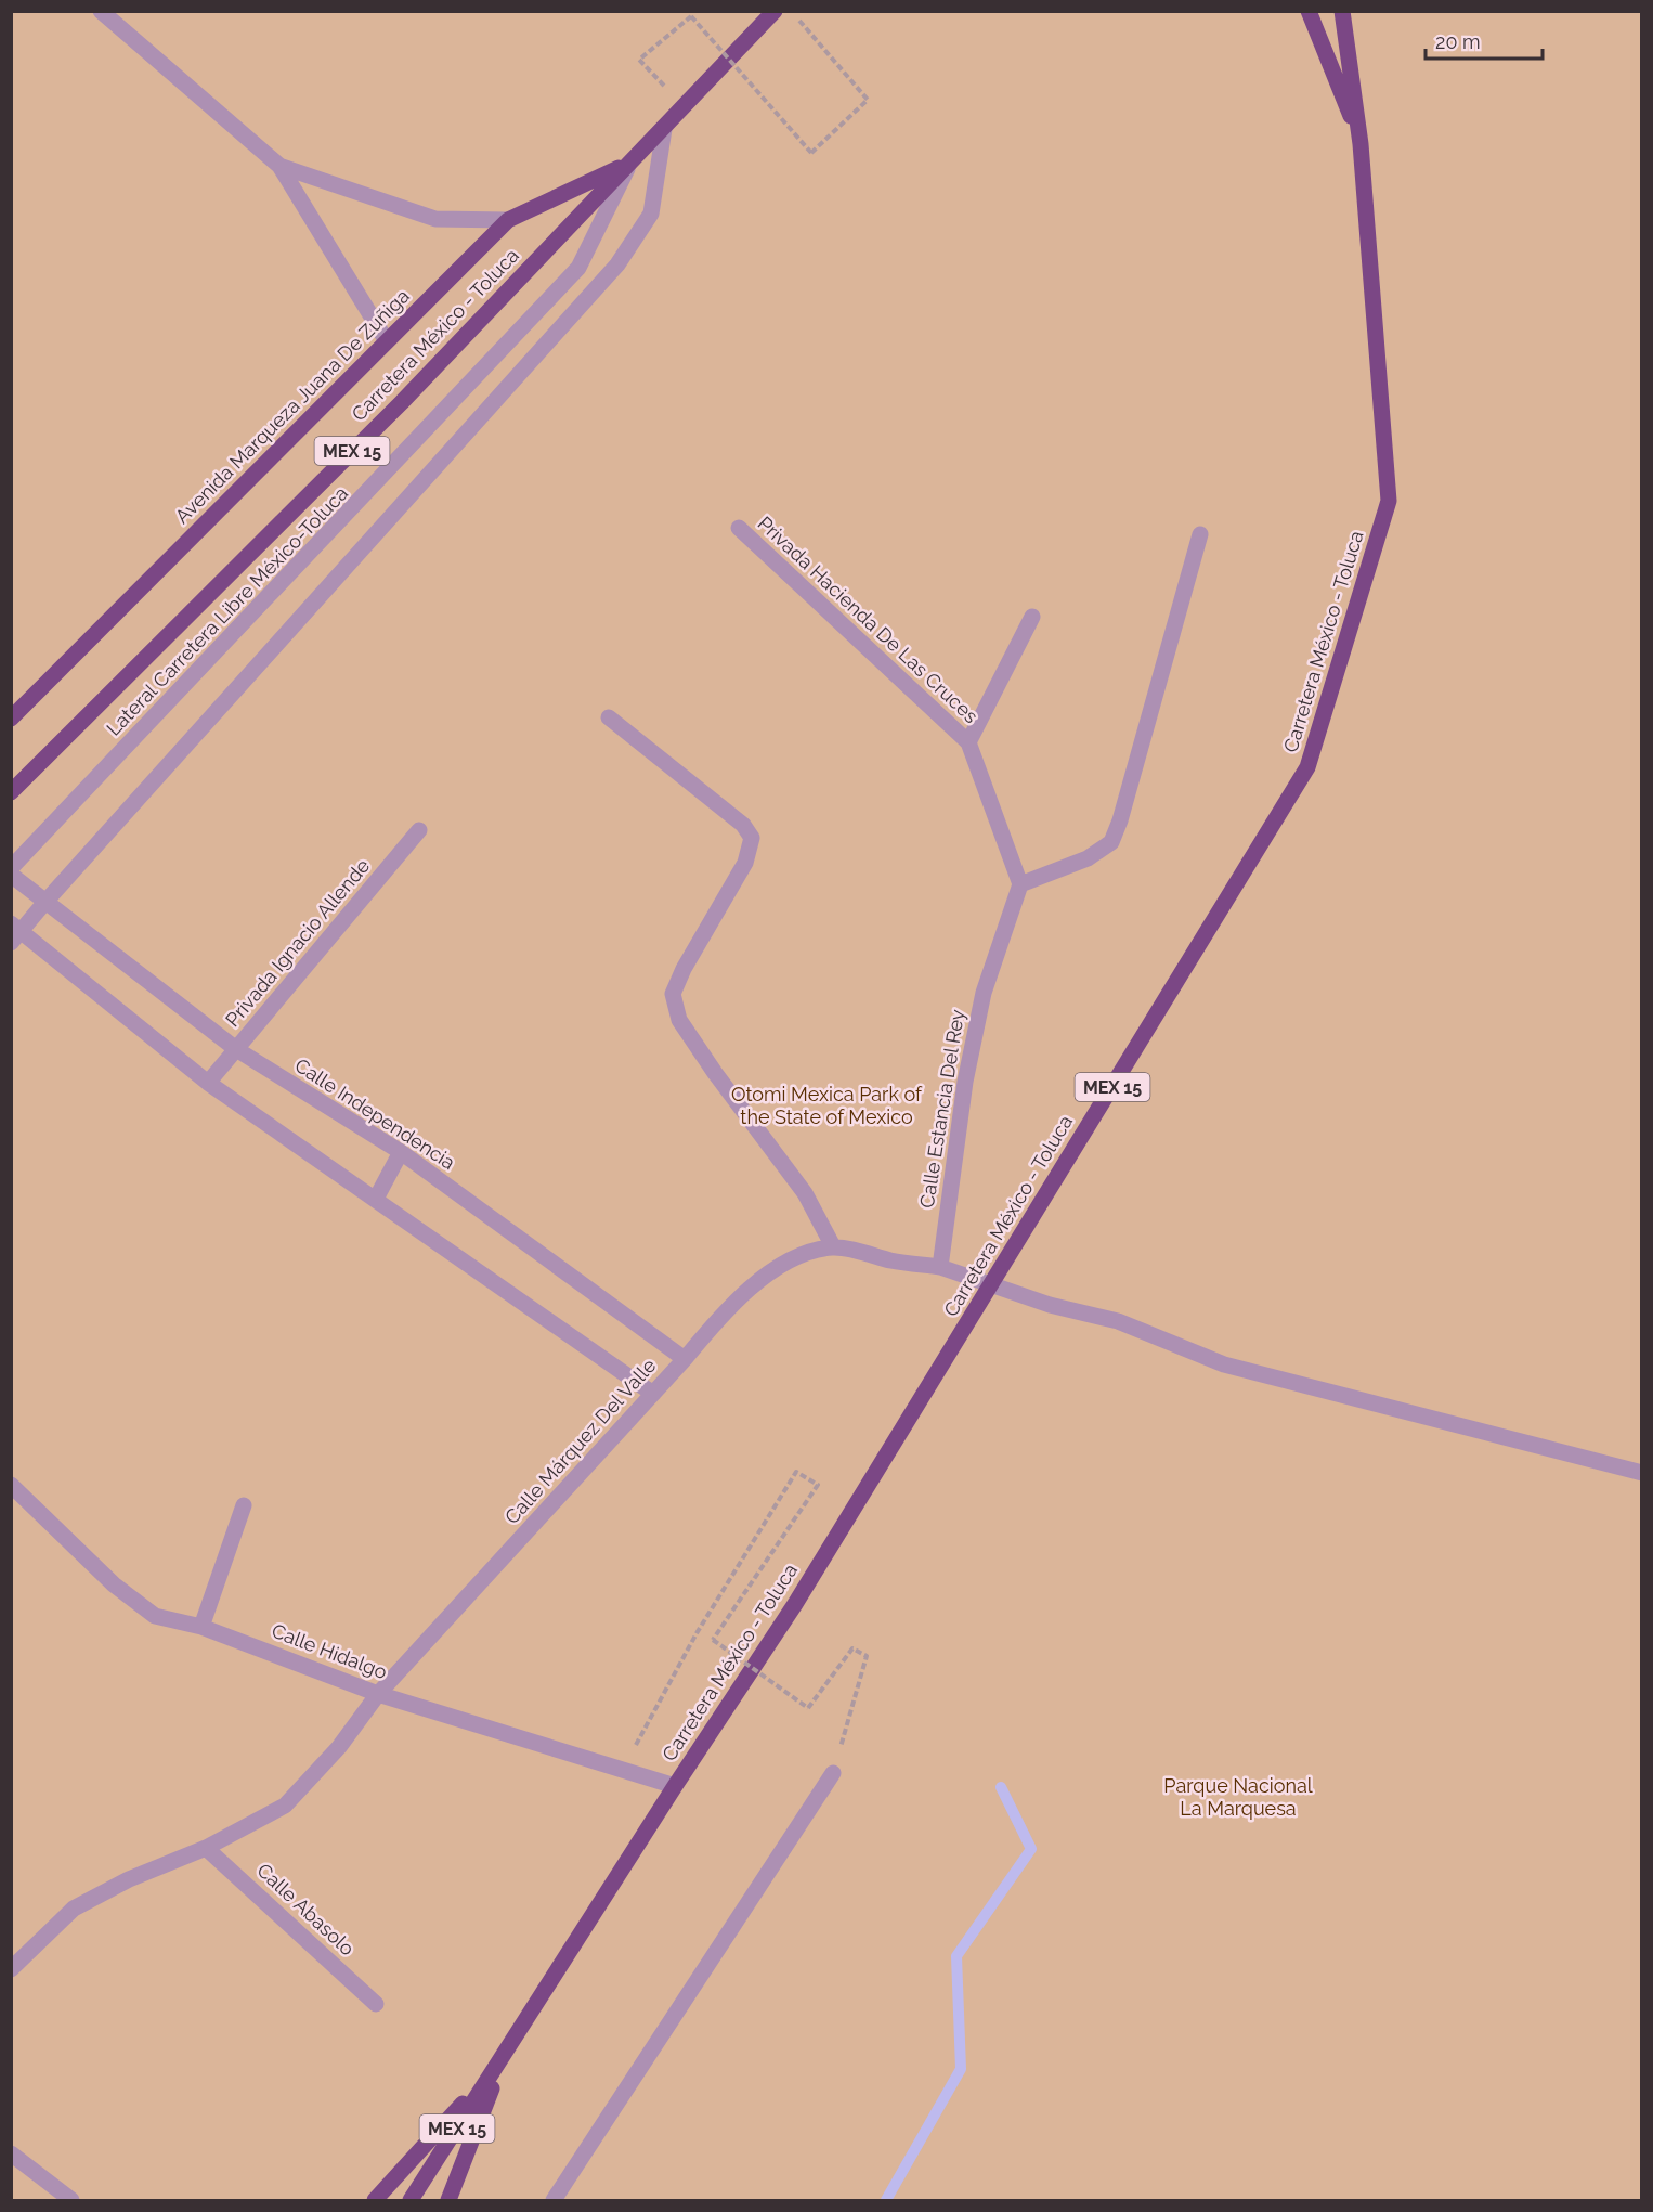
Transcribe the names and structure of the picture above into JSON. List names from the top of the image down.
{
  "streets": {
    "main road": ["Carretera México - Toluca", "Avenida Marqueza Juana De Zuñiga", "MEX 15"],
    "street": [
      "Lateral Carretera Libre México-Toluca",
      "Privada Hacienda De Las Cruces",
      "Privada Ignacio Allende",
      "Calle Estancia Del Rey",
      "Calle Independencia",
      "Calle Márquez Del Valle",
      "Calle Hidalgo",
      "Calle Abasolo"
    ]
  },
  "crossings": [
    ["Carretera México - Toluca", "Avenida Marqueza Juana De Zuñiga"],
    ["Carretera México - Toluca", "Lateral Carretera Libre México-Toluca"],
    ["Carretera México - Toluca", "Calle Hidalgo"],
    ["Avenida Marqueza Juana De Zuñiga", "Lateral Carretera Libre México-Toluca"],
    ["Privada Hacienda De Las Cruces", "Calle Estancia Del Rey"],
    ["Privada Ignacio Allende", "Calle Independencia"],
    ["Calle Independencia", "Calle Márquez Del Valle"],
    ["Calle Márquez Del Valle", "Calle Hidalgo"],
    ["Calle Márquez Del Valle", "Calle Abasolo"]
  ],
  "parks": ["Otomi Mexica Park of the State of Mexico", "Parque Nacional La Marquesa"],
  "scale_bar": "20 m"
}
